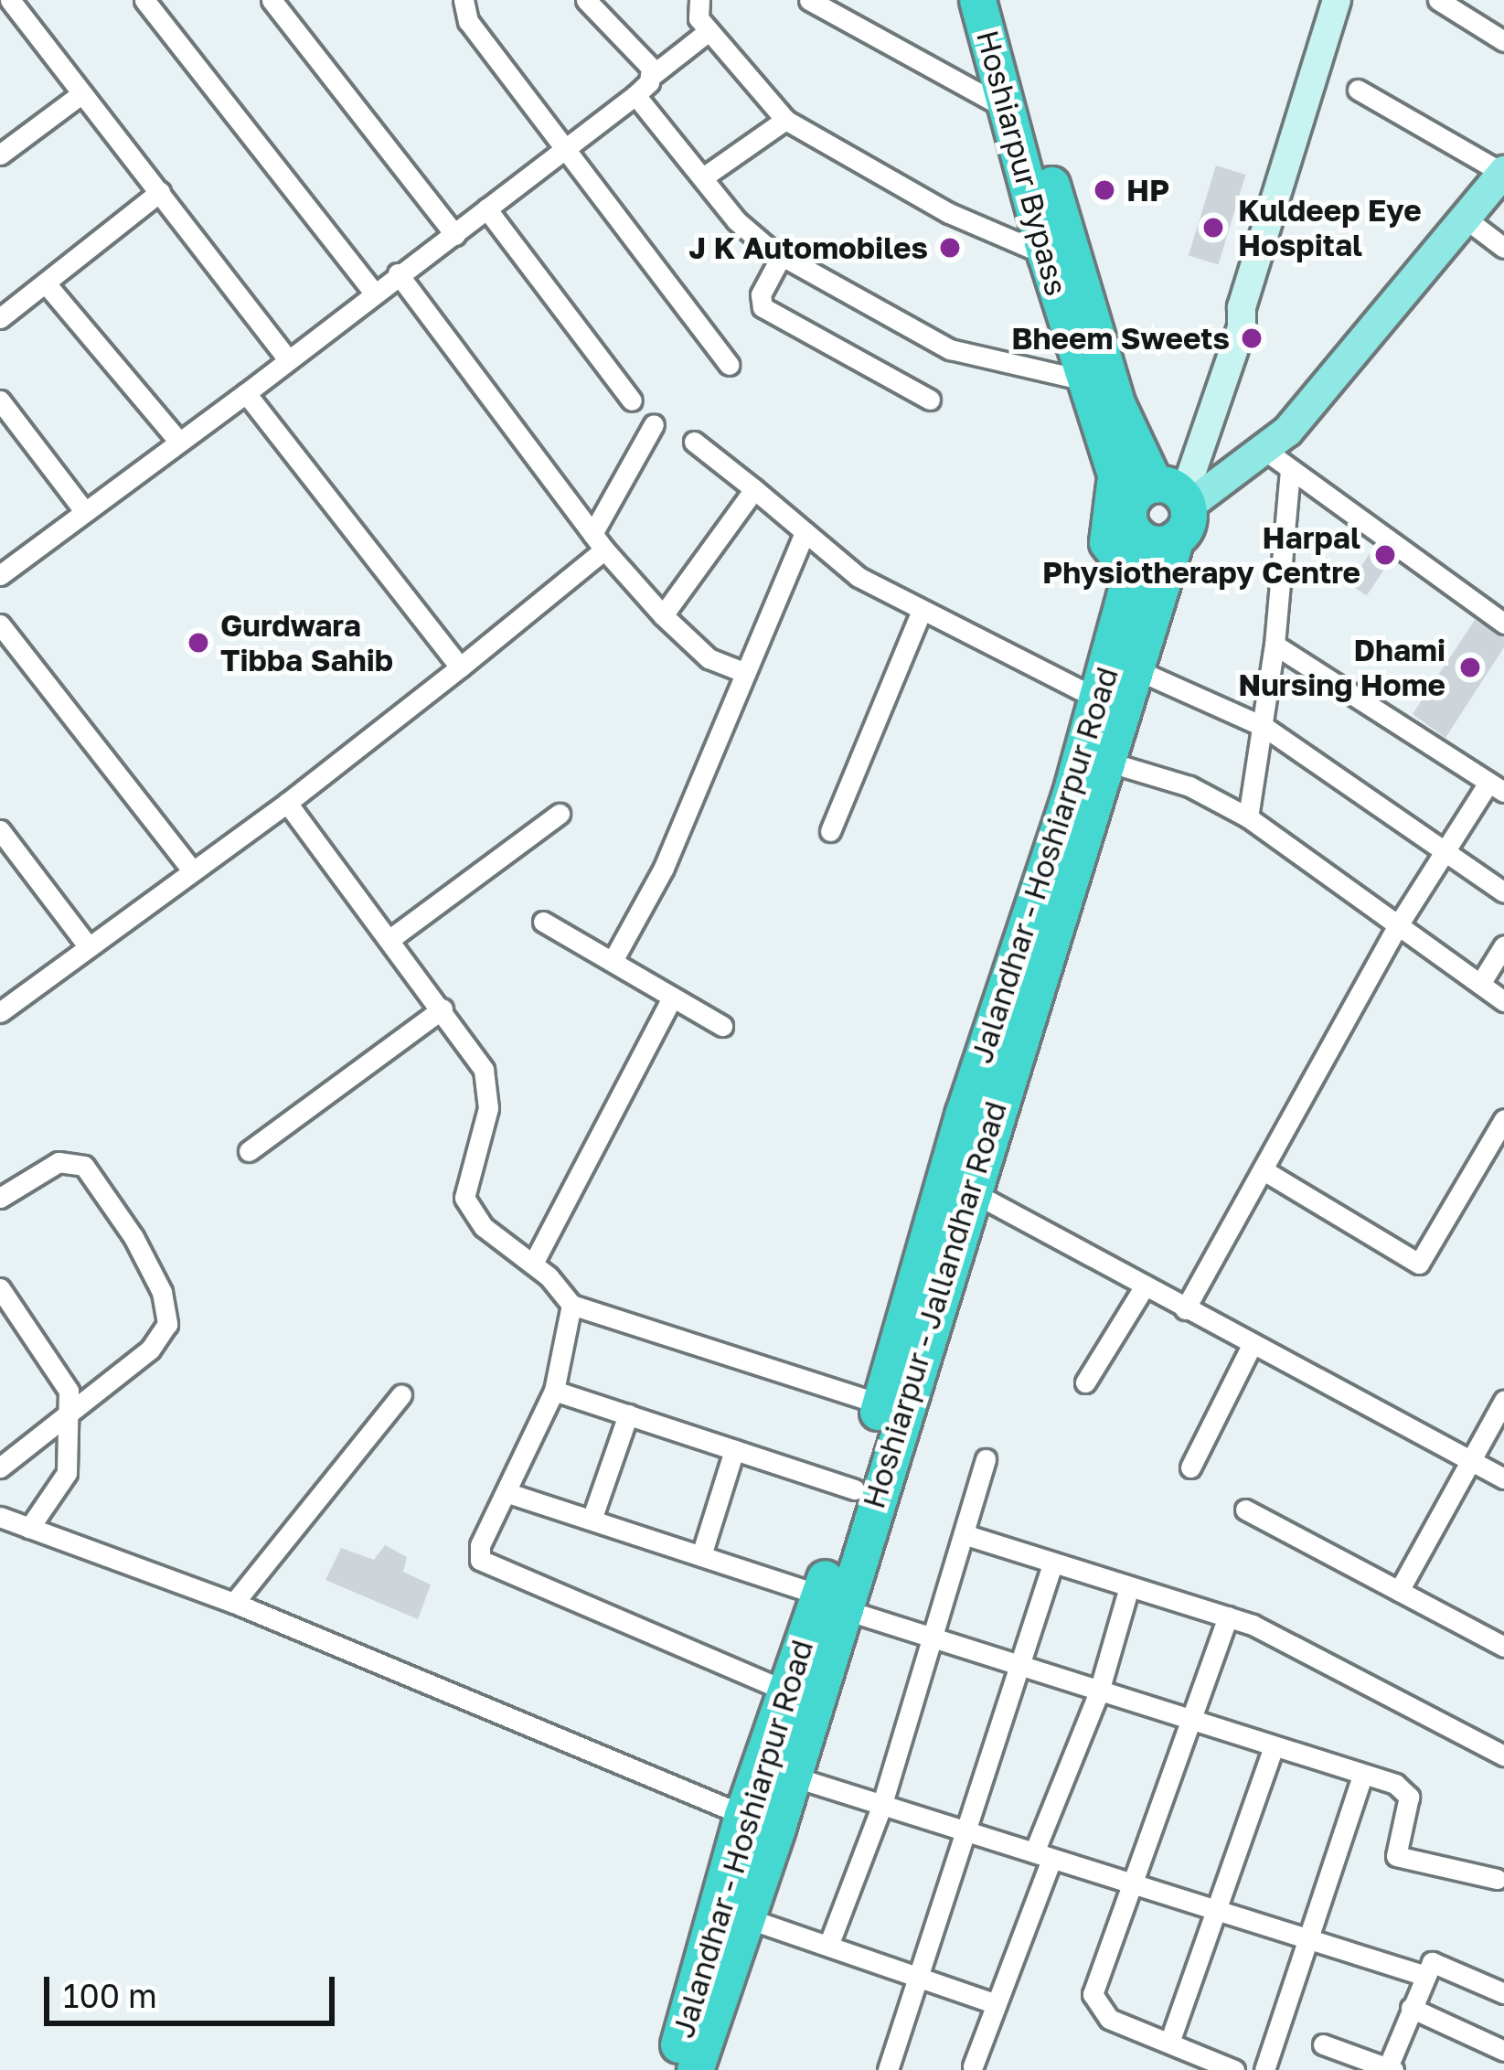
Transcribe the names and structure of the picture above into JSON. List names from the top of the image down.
{
  "streets": {
    "highway": ["Hoshiarpur Bypass", "Jalandhar - Hoshiarpur Road", "Hoshiarpur - Jallandhar Road"]
  },
  "crossings": [
    ["Hoshiarpur Bypass", "Jalandhar - Hoshiarpur Road"],
    ["Hoshiarpur Bypass", "Hoshiarpur - Jallandhar Road"],
    ["Jalandhar - Hoshiarpur Road", "Hoshiarpur - Jallandhar Road"]
  ],
  "places": [
    "HP",
    "Kuldeep Eye Hospital",
    "J K Automobiles",
    "Bheem Sweets",
    "Harpal Physiotherapy Centre",
    "Gurdwara Tibba Sahib",
    "Dhami Nursing Home"
  ],
  "scale_bar": "100 m"
}
